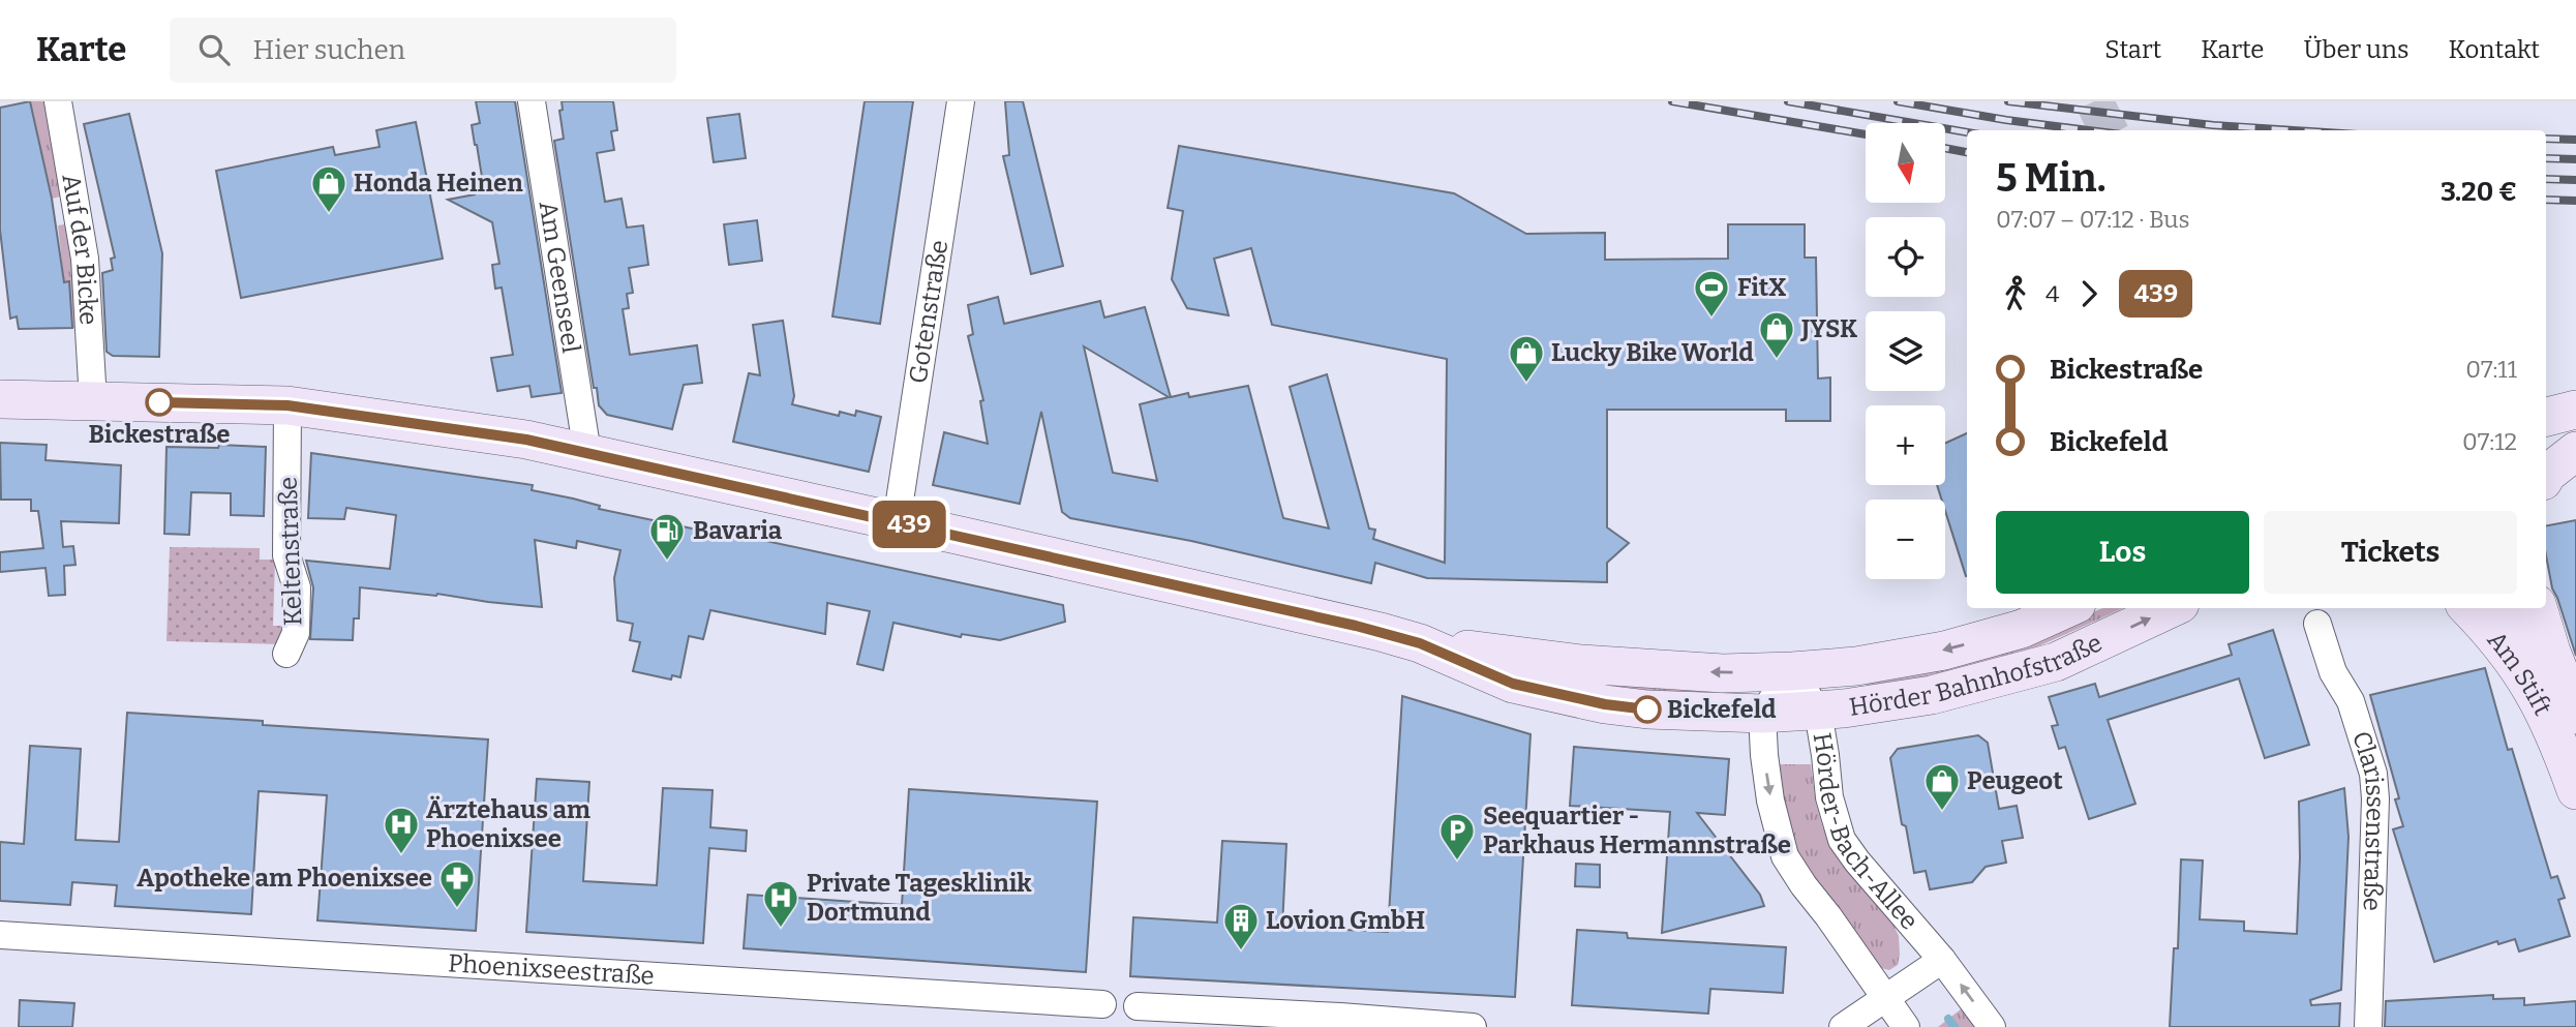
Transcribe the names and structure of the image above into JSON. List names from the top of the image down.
{
  "streets": {
    "main road": ["Hörder Bahnhofstraße", "Am Stift"],
    "street": [
      "Auf der Bicke",
      "Am Geenseel",
      "Gotenstraße",
      "Keltenstraße",
      "Clarissenstraße",
      "Hörder-Bach-Allee",
      "Phoenixseestraße"
    ]
  },
  "crossings": [
    ["Hörder Bahnhofstraße", "Hörder-Bach-Allee"]
  ],
  "places": {
    "shop": [
      "Honda Heinen",
      "JYSK",
      "Lucky Bike World",
      "Peugeot"
    ],
    "sports": ["FitX"],
    "other": ["Bickestraße", "Bickefeld"],
    "fuel station": ["Bavaria"],
    "hospital": ["Ärztehaus am Phoenixsee", "Private Tagesklinik Dortmund"],
    "parking": ["Seequartier - Parkhaus Hermannstraße"],
    "pharmacy": ["Apotheke am Phoenixsee"],
    "building": ["Lovion GmbH"]
  },
  "lines": ["bus line 439"],
  "north": "bottom",
  "page": {
    "header": "Karte",
    "search": "Hier suchen",
    "nav": [
      "Start",
      "Karte",
      "Über uns",
      "Kontakt"
    ],
    "on_map": "439",
    "map_buttons": ["+", "−"],
    "heading": ["5 Min.", "07:07 – 07:12 · Bus", "3.20 €"],
    "legs": ["4", "439"],
    "list": [
      {
        "name": "Bickestraße",
        "value": "07:11"
      },
      {
        "name": "Bickefeld",
        "value": "07:12"
      }
    ],
    "buttons": ["Los", "Tickets"]
  }
}
